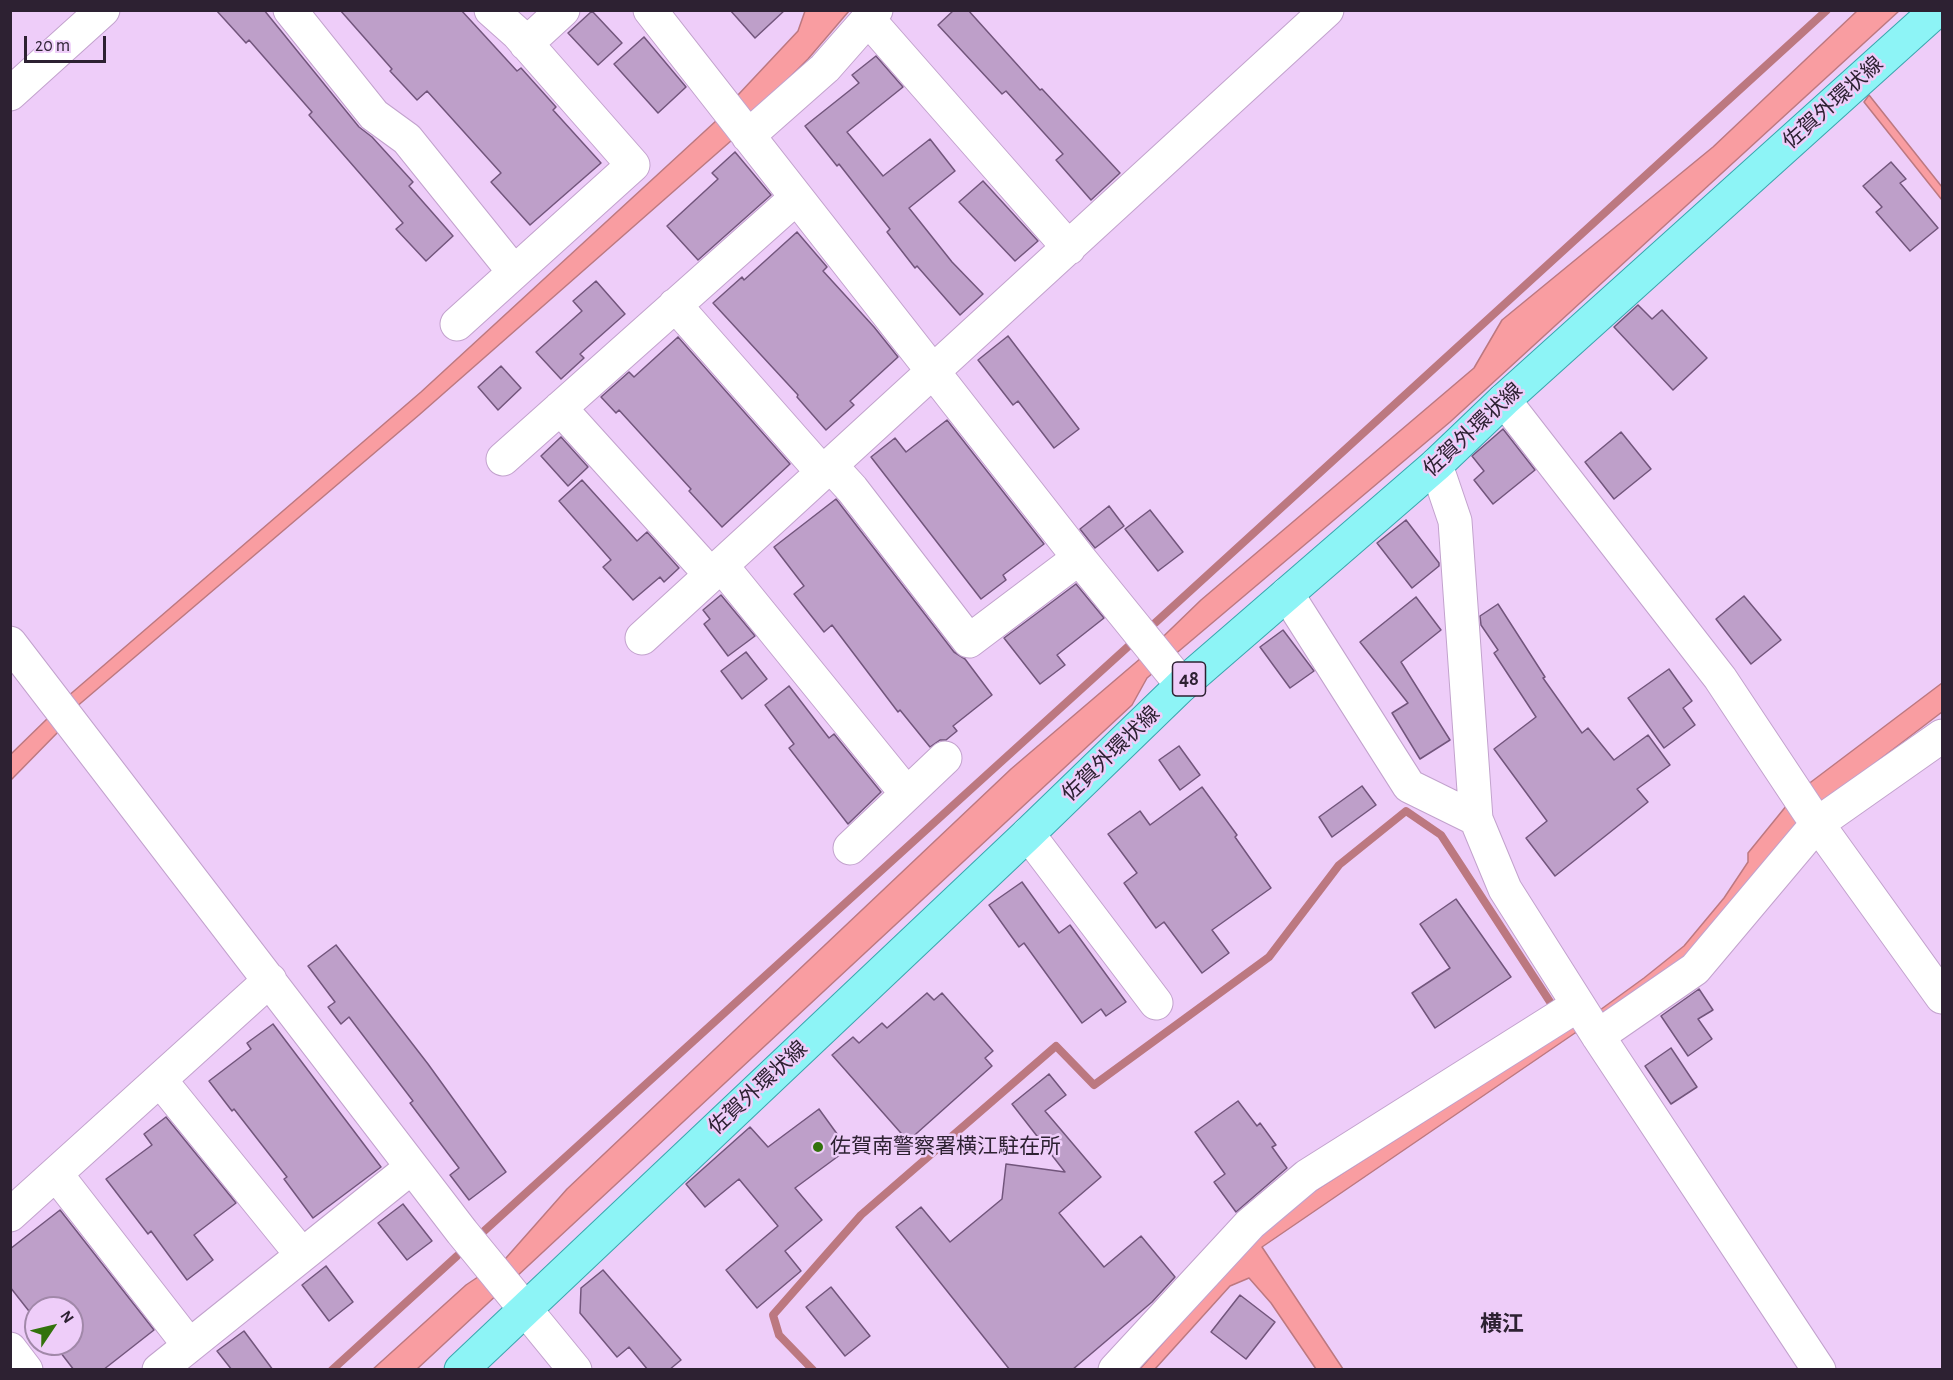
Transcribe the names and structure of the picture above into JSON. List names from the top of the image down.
{
  "streets": {
    "main road": ["佐賀外環状線", "48"]
  },
  "districts": ["横江"],
  "places": ["佐賀南警察署横江駐在所"],
  "scale_bar": "20 m",
  "north": "top right"
}
